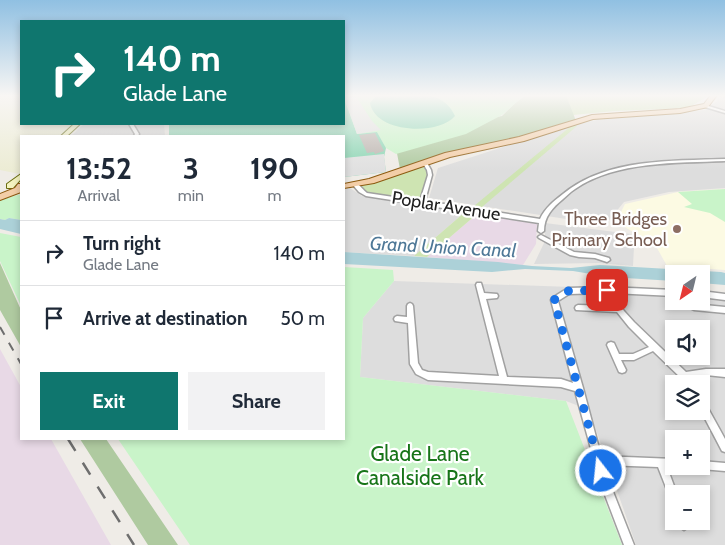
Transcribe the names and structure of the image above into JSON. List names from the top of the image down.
{
  "streets": {
    "street": ["Poplar Avenue"]
  },
  "water": ["Grand Union Canal"],
  "parks": ["Glade Lane Canalside Park"],
  "places": ["Three Bridges Primary School"],
  "north": "bottom left",
  "page": {
    "turn": ["140 m", "Glade Lane"],
    "eta": [
      "13:52",
      "Arrival",
      "3",
      "min",
      "190",
      "m"
    ],
    "list": [
      {
        "name": "Turn right",
        "note": "Glade Lane",
        "value": "140 m"
      },
      {
        "name": "Arrive at destination",
        "value": "50 m"
      }
    ],
    "map_buttons": ["+", "−"],
    "buttons": ["Exit", "Share"]
  }
}
